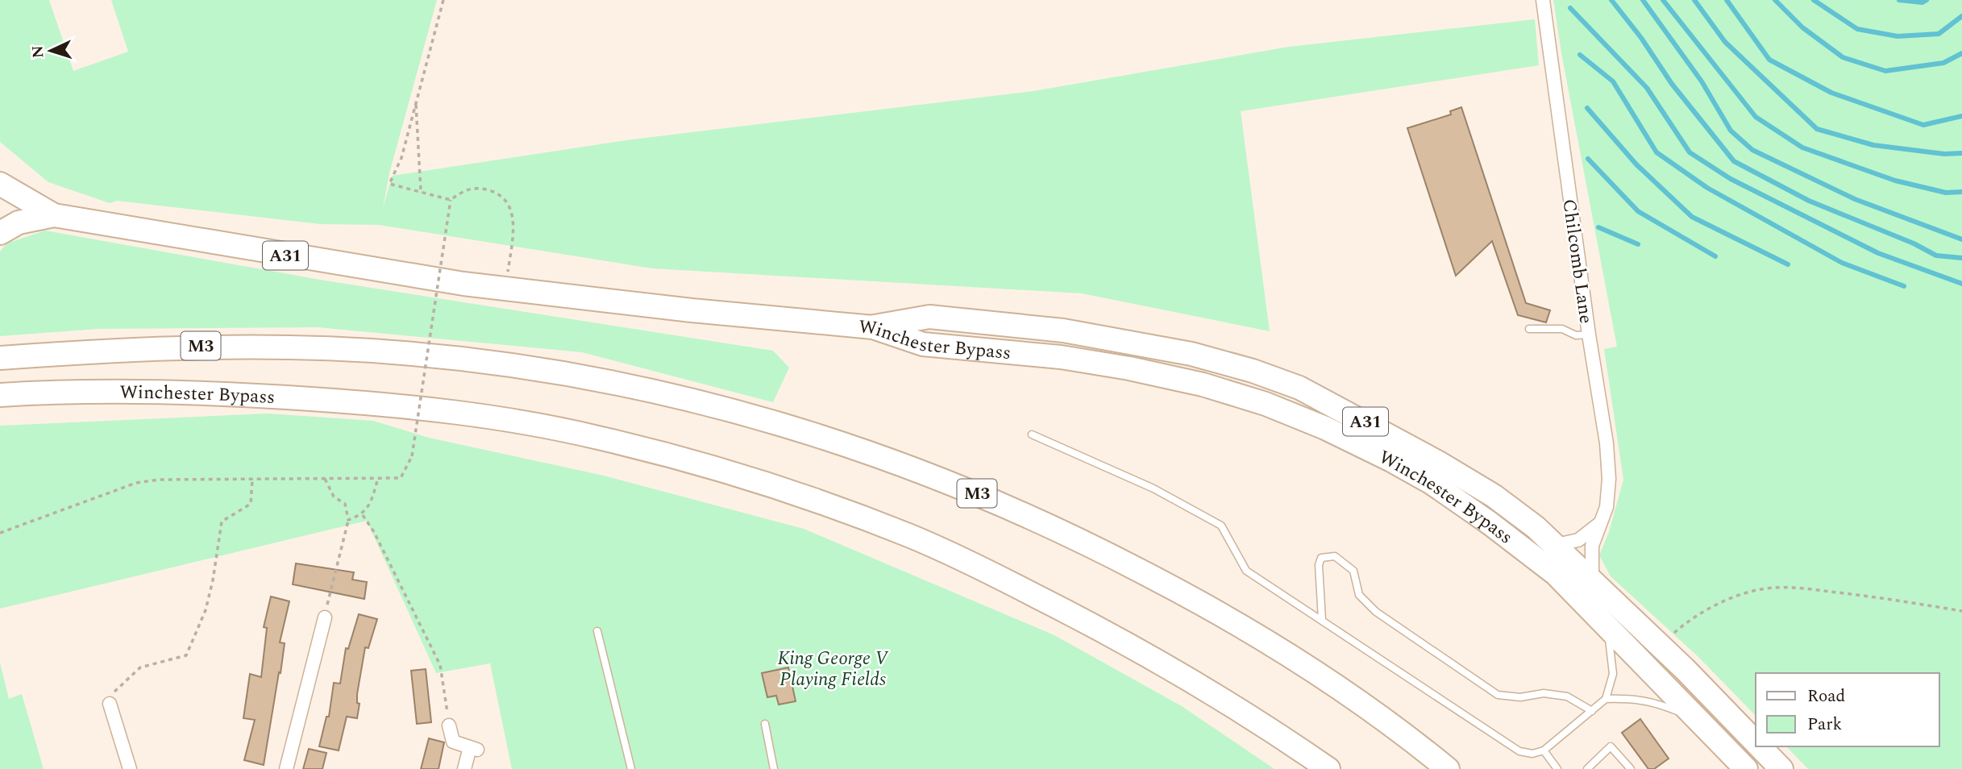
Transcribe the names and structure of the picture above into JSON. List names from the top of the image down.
{
  "streets": {
    "highway": ["A31", "Winchester Bypass", "M3"],
    "street": ["Chilcomb Lane"]
  },
  "crossings": [
    ["A31", "Winchester Bypass"],
    ["Chilcomb Lane", "Winchester Bypass"]
  ],
  "parks": ["King George V Playing Fields"],
  "legend": ["Road", "Park"],
  "north": "left"
}
